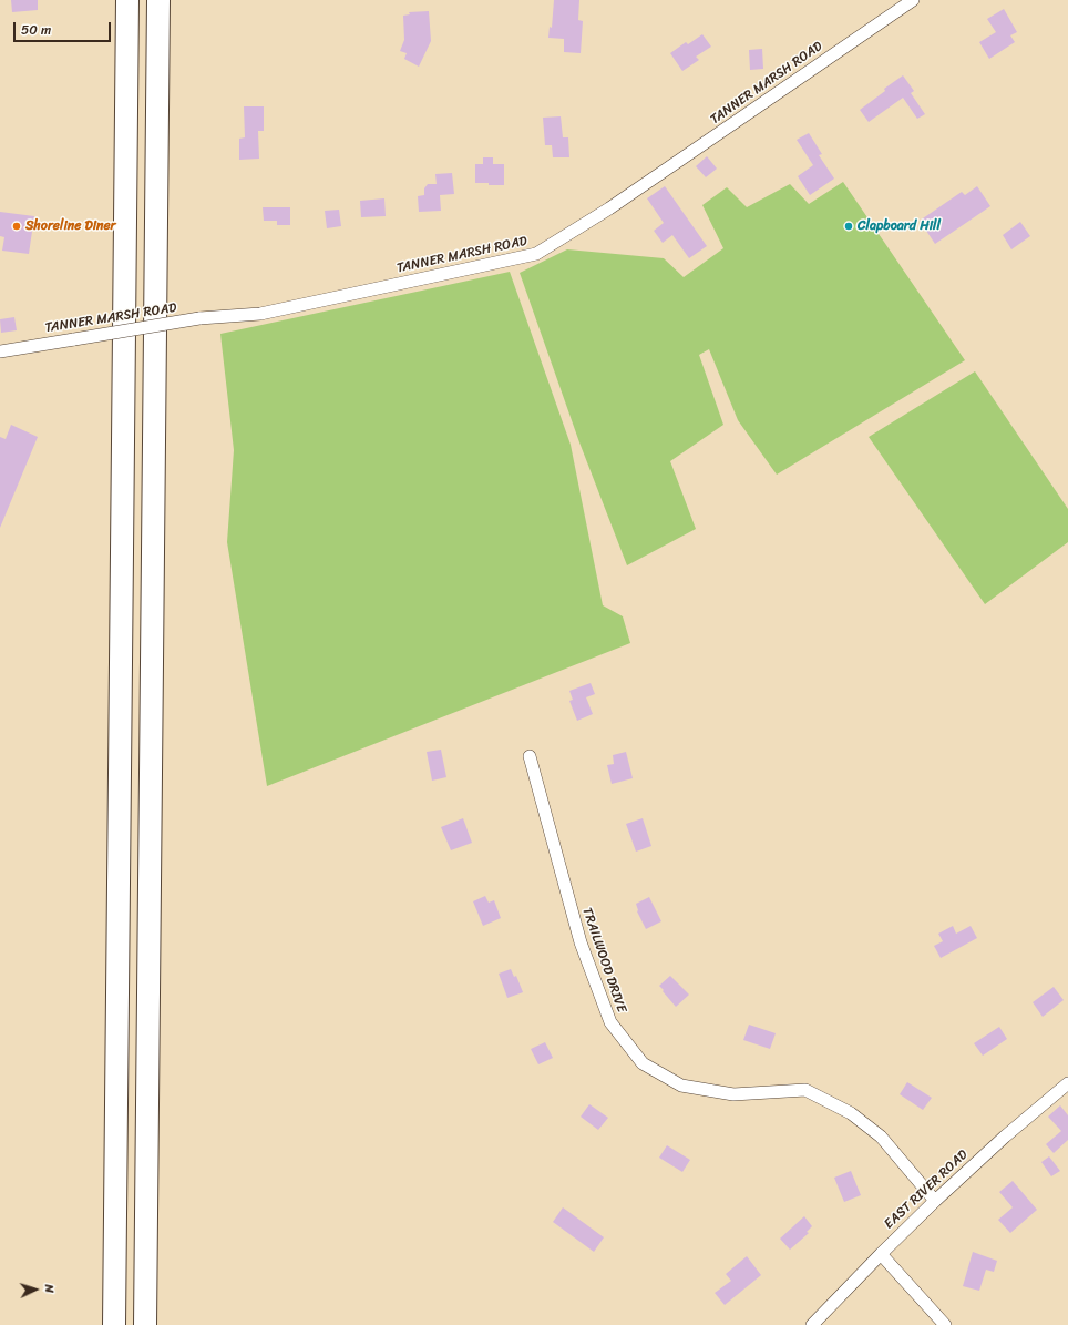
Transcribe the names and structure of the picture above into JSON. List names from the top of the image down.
{
  "streets": {
    "street": ["TANNER MARSH ROAD", "TRAILWOOD DRIVE", "EAST RIVER ROAD"]
  },
  "crossings": [
    ["TRAILWOOD DRIVE", "EAST RIVER ROAD"]
  ],
  "places": ["Shoreline Diner", "Clapboard Hill"],
  "scale_bar": "50 m",
  "north": "right"
}
